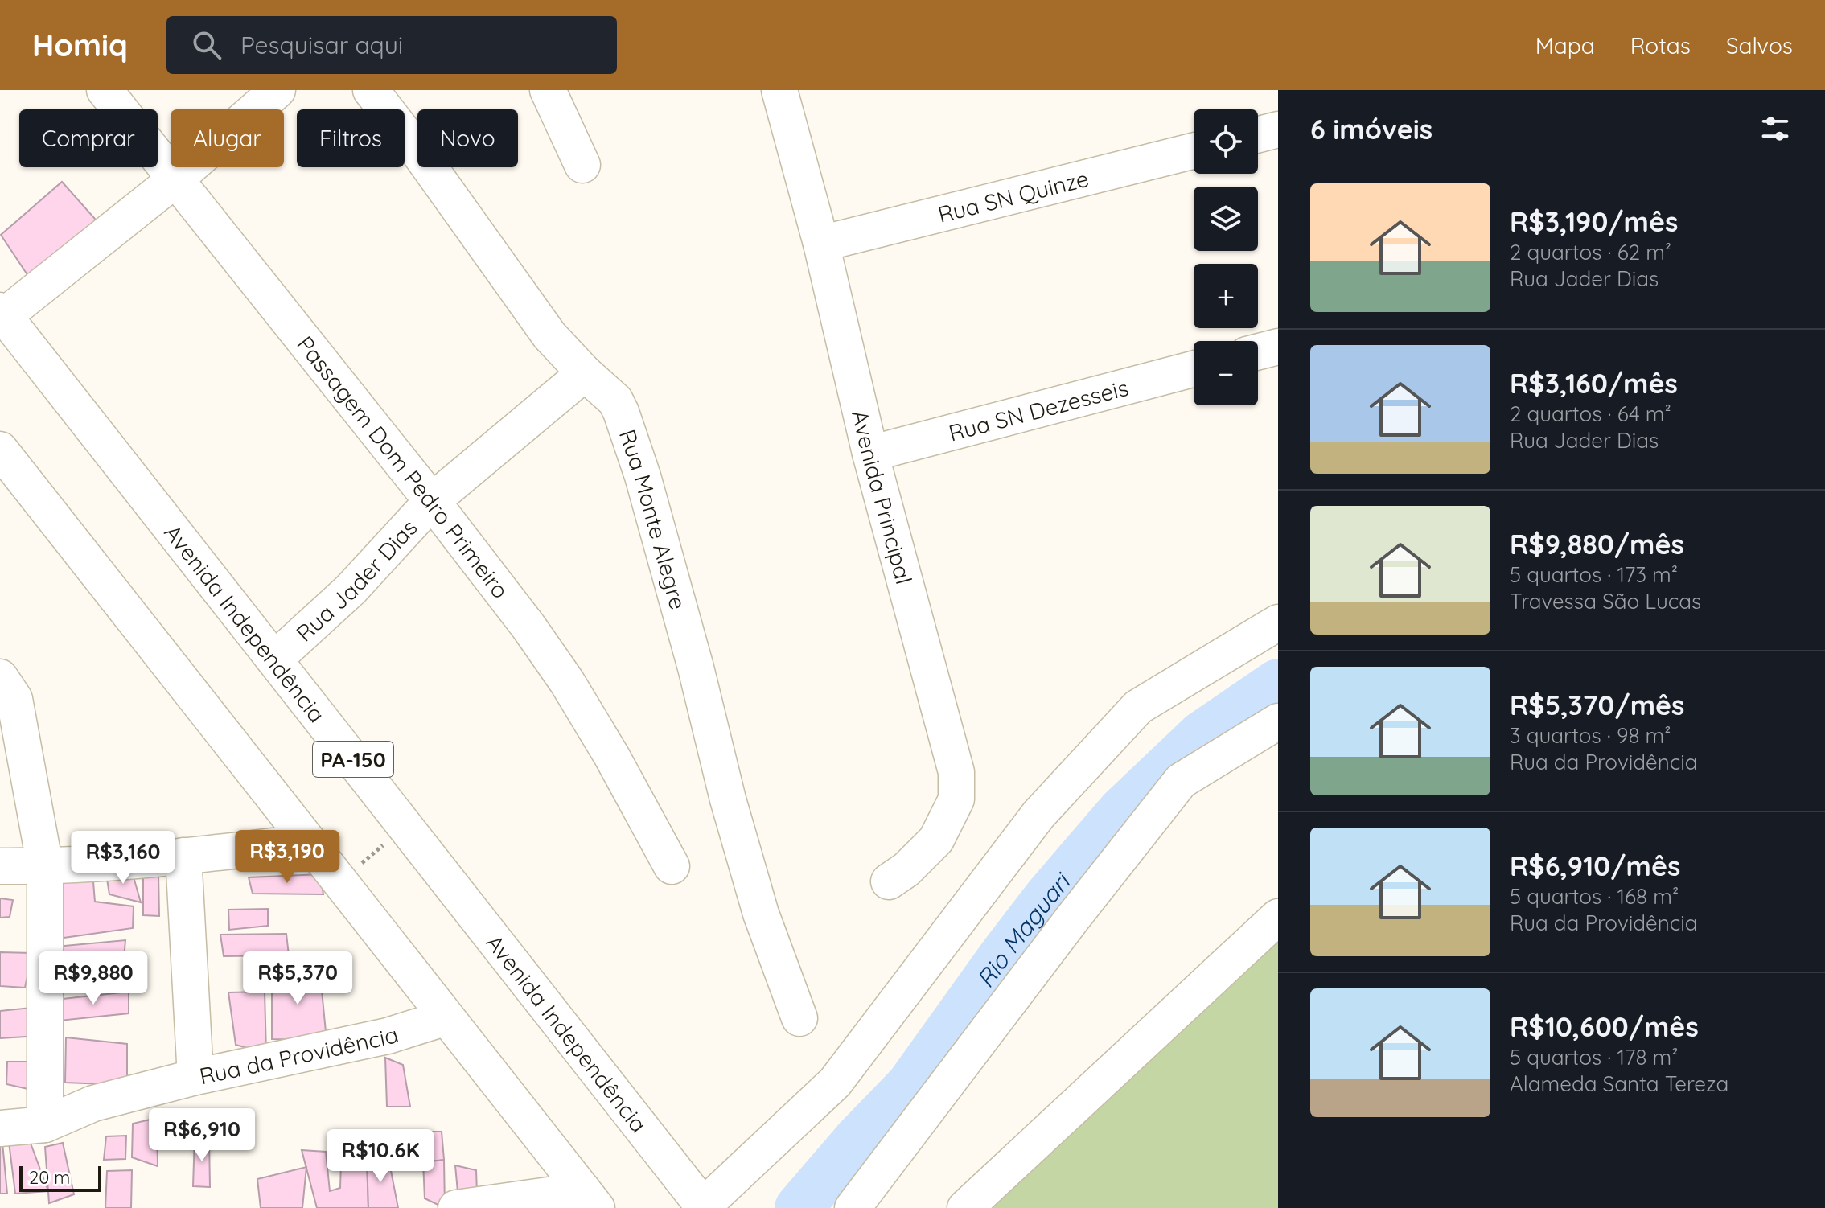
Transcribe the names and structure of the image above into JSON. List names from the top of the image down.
{
  "streets": {
    "street": [
      "Rua SN Quinze",
      "Rua SN Dezesseis",
      "Passagem Dom Pedro Primeiro",
      "Avenida Principal",
      "Rua Monte Alegre",
      "Rua Jader Dias",
      "Avenida Independência",
      "PA-150",
      "Rua da Providência"
    ]
  },
  "crossings": [
    ["Rua SN Quinze", "Avenida Principal"],
    ["Rua SN Dezesseis", "Avenida Principal"],
    ["Passagem Dom Pedro Primeiro", "Rua Jader Dias"],
    ["Rua Monte Alegre", "Rua Jader Dias"],
    ["Rua Jader Dias", "Avenida Independência"]
  ],
  "water": ["Rio Maguari"],
  "scale_bar": "20 m",
  "page": {
    "header": "Homiq",
    "search": "Pesquisar aqui",
    "nav": ["Mapa", "Rotas", "Salvos"],
    "heading": "6 imóveis",
    "map_buttons": ["+", "−"],
    "chip": [
      "Comprar",
      "Alugar",
      "Filtros",
      "Novo"
    ],
    "list": [
      {
        "name": "R$3,190/mês",
        "note": "2 quartos · 62 m² · Rua Jader Dias"
      },
      {
        "name": "R$3,160/mês",
        "note": "2 quartos · 64 m² · Rua Jader Dias"
      },
      {
        "name": "R$9,880/mês",
        "note": "5 quartos · 173 m² · Travessa São Lucas"
      },
      {
        "name": "R$5,370/mês",
        "note": "3 quartos · 98 m² · Rua da Providência"
      },
      {
        "name": "R$6,910/mês",
        "note": "5 quartos · 168 m² · Rua da Providência"
      },
      {
        "name": "R$10,600/mês",
        "note": "5 quartos · 178 m² · Alameda Santa Tereza"
      }
    ],
    "price": [
      "R$3,190",
      "R$3,160",
      "R$9,880",
      "R$5,370",
      "R$6,910",
      "R$10.6K"
    ],
    "scale": "20 m"
  }
}
